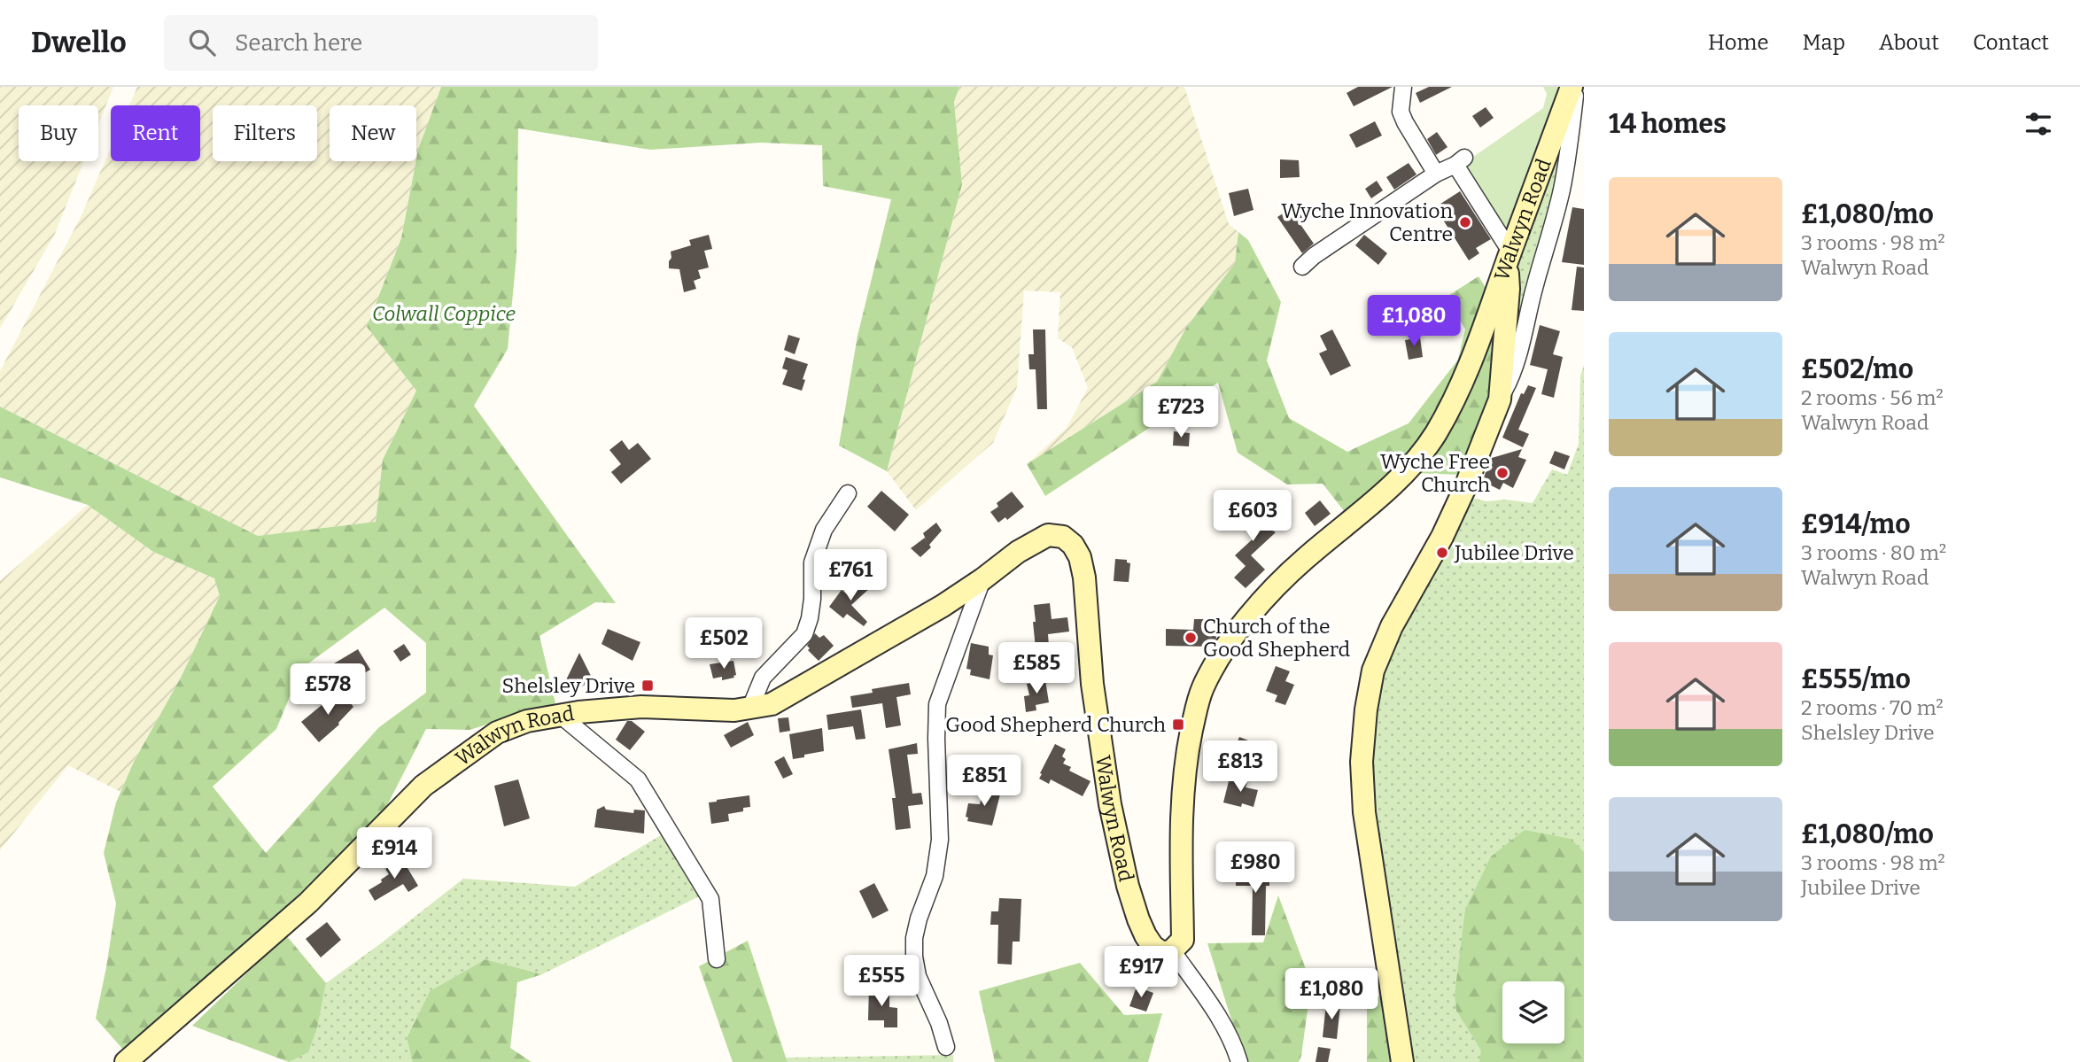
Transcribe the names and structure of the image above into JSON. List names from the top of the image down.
{
  "streets": {
    "main road": ["Walwyn Road"]
  },
  "parks": ["Colwall Coppice"],
  "places": {
    "other": [
      "Wyche Innovation Centre",
      "Wyche Free Church",
      "Jubilee Drive",
      "Church of the Good Shepherd"
    ],
    "transit": ["Shelsley Drive", "Good Shepherd Church"]
  },
  "page": {
    "header": "Dwello",
    "search": "Search here",
    "nav": [
      "Home",
      "Map",
      "About",
      "Contact"
    ],
    "heading": "14 homes",
    "chip": [
      "Buy",
      "Rent",
      "Filters",
      "New"
    ],
    "list": [
      {
        "name": "£1,080/mo",
        "note": "3 rooms · 98 m² · Walwyn Road"
      },
      {
        "name": "£502/mo",
        "note": "2 rooms · 56 m² · Walwyn Road"
      },
      {
        "name": "£914/mo",
        "note": "3 rooms · 80 m² · Walwyn Road"
      },
      {
        "name": "£555/mo",
        "note": "2 rooms · 70 m² · Shelsley Drive"
      },
      {
        "name": "£1,080/mo",
        "note": "3 rooms · 98 m² · Jubilee Drive"
      }
    ],
    "price": [
      "£1,080",
      "£723",
      "£603",
      "£761",
      "£502",
      "£585",
      "£578",
      "£813",
      "£851",
      "£914",
      "£980",
      "£917",
      "£555",
      "£1,080"
    ]
  }
}
